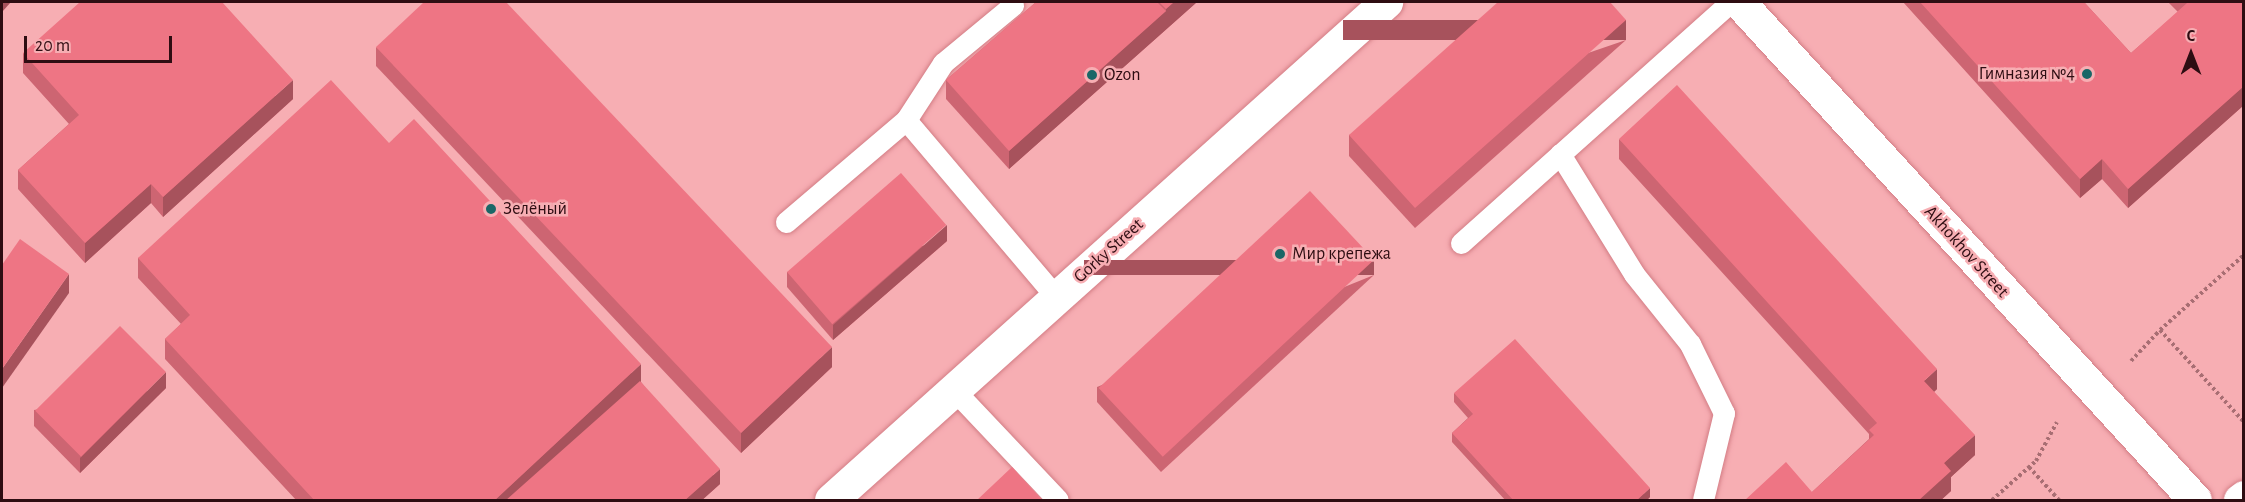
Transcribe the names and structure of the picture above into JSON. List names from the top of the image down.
{
  "streets": {
    "street": ["Gorky Street", "Akhokhov Street"]
  },
  "places": [
    "Гимназия №4",
    "Ozon",
    "Зелёный",
    "Мир крепежа"
  ],
  "scale_bar": "20 m",
  "north": "top"
}
